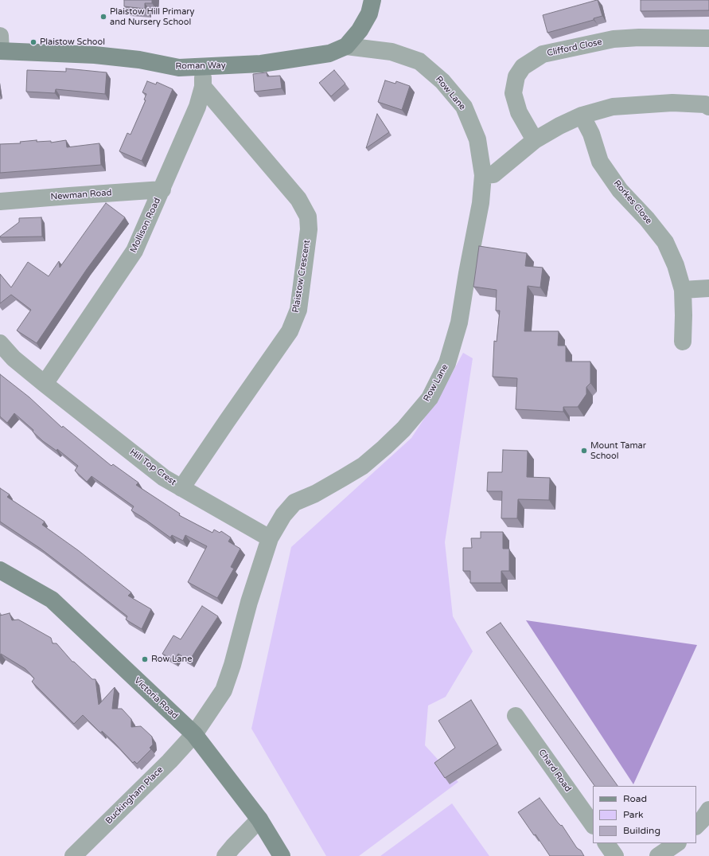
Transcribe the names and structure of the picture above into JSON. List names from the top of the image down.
{
  "streets": {
    "street": [
      "Clifford Close",
      "Roman Way",
      "Row Lane",
      "Newman Road",
      "Rorkes Close",
      "Mollison Road",
      "Plaistow Crescent",
      "Hill Top Crest",
      "Victoria Road",
      "Chard Road",
      "Buckingham Place"
    ]
  },
  "crossings": [
    ["Roman Way", "Row Lane"],
    ["Roman Way", "Mollison Road"],
    ["Row Lane", "Hill Top Crest"],
    ["Row Lane", "Victoria Road"],
    ["Row Lane", "Buckingham Place"],
    ["Newman Road", "Mollison Road"],
    ["Mollison Road", "Plaistow Crescent"],
    ["Mollison Road", "Hill Top Crest"],
    ["Plaistow Crescent", "Hill Top Crest"],
    ["Victoria Road", "Buckingham Place"]
  ],
  "places": [
    "Plaistow Hill Primary and Nursery School",
    "Plaistow School",
    "Mount Tamar School",
    "Row Lane"
  ],
  "legend": ["Road", "Park", "Building"]
}
